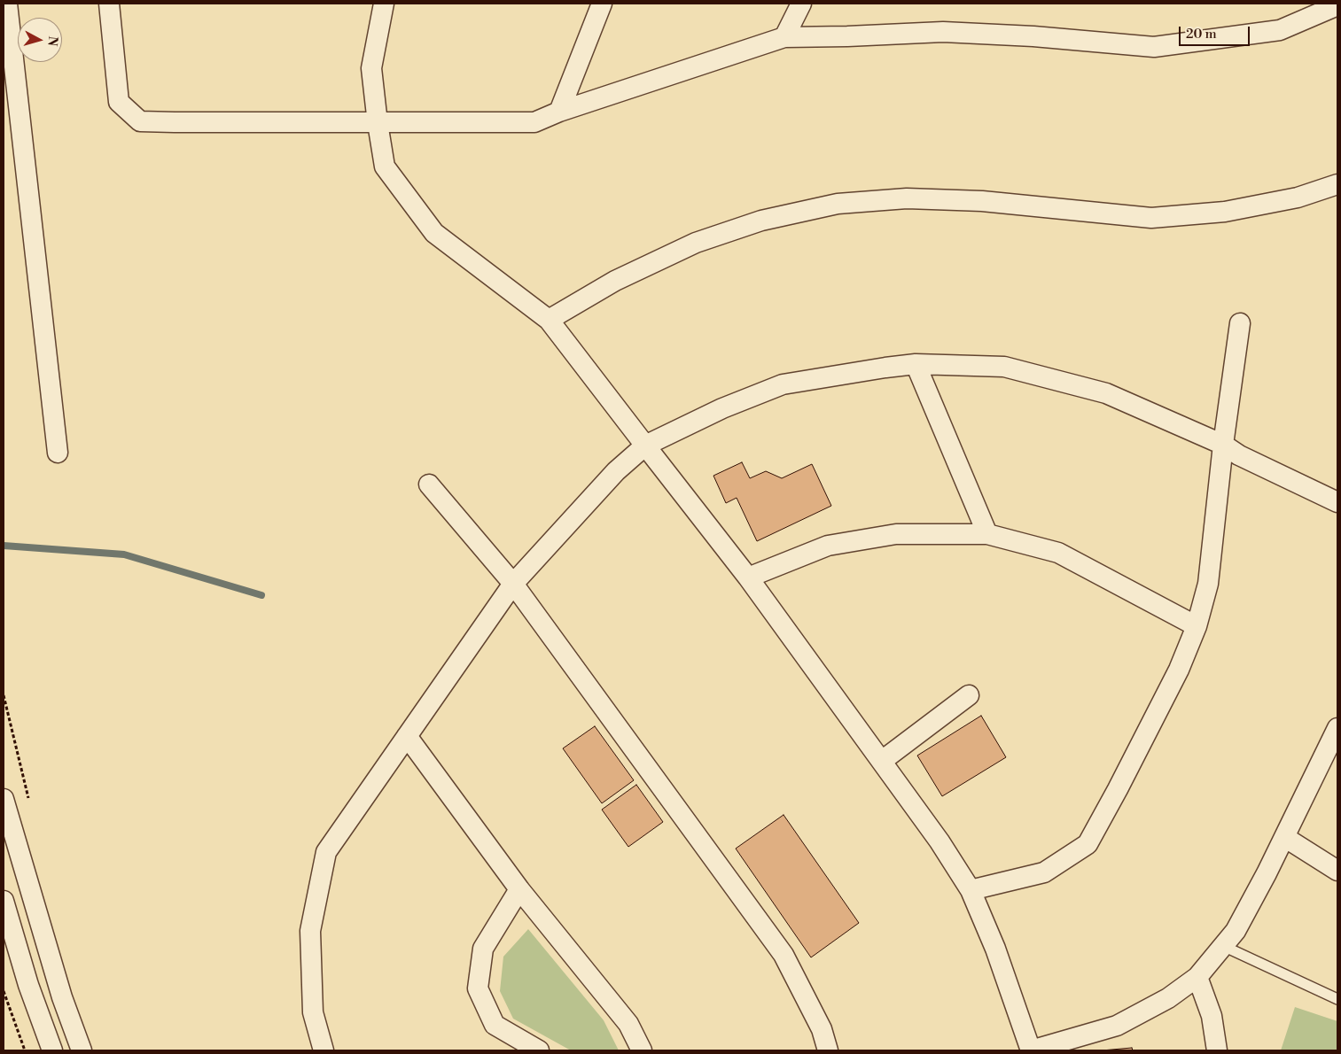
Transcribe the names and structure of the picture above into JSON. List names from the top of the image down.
{
  "scale_bar": "20 m",
  "north": "right"
}
